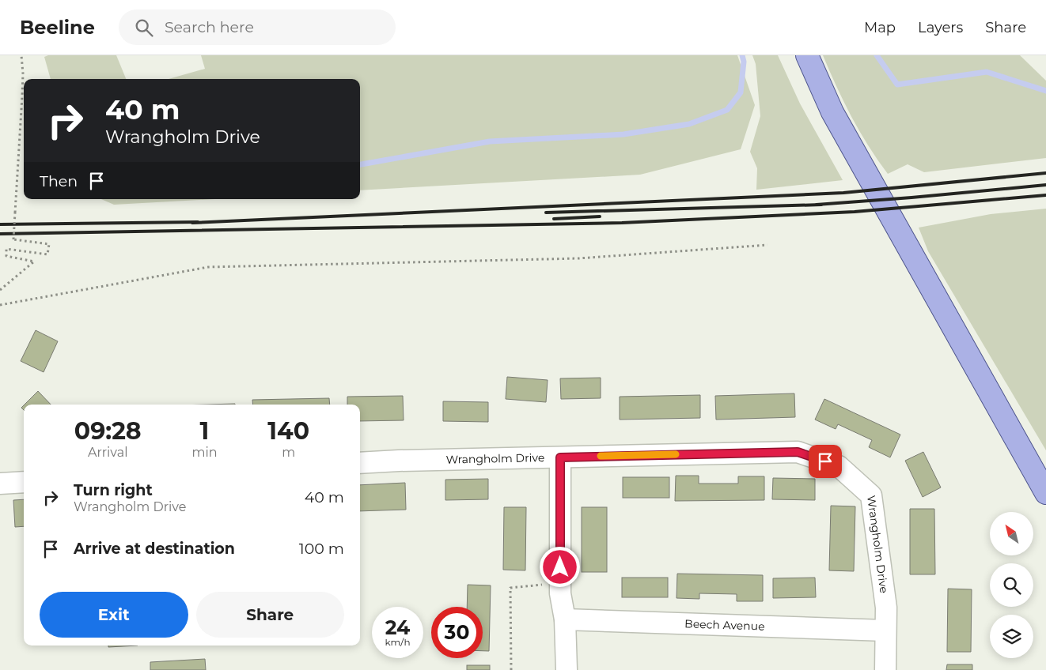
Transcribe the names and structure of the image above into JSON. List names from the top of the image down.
{
  "streets": {
    "street": ["Wrangholm Drive", "Beech Avenue"]
  },
  "crossings": [
    ["Wrangholm Drive", "Beech Avenue"]
  ],
  "north": "top left",
  "page": {
    "header": "Beeline",
    "search": "Search here",
    "nav": ["Map", "Layers", "Share"],
    "turn": ["40 m", "Wrangholm Drive"],
    "then": "Then",
    "eta": [
      "09:28",
      "Arrival",
      "1",
      "min",
      "140",
      "m"
    ],
    "list": [
      {
        "name": "Turn right",
        "note": "Wrangholm Drive",
        "value": "40 m"
      },
      {
        "name": "Arrive at destination",
        "value": "100 m"
      }
    ],
    "buttons": ["Exit", "Share"],
    "speed": "24 km/h",
    "limit": "30"
  }
}
